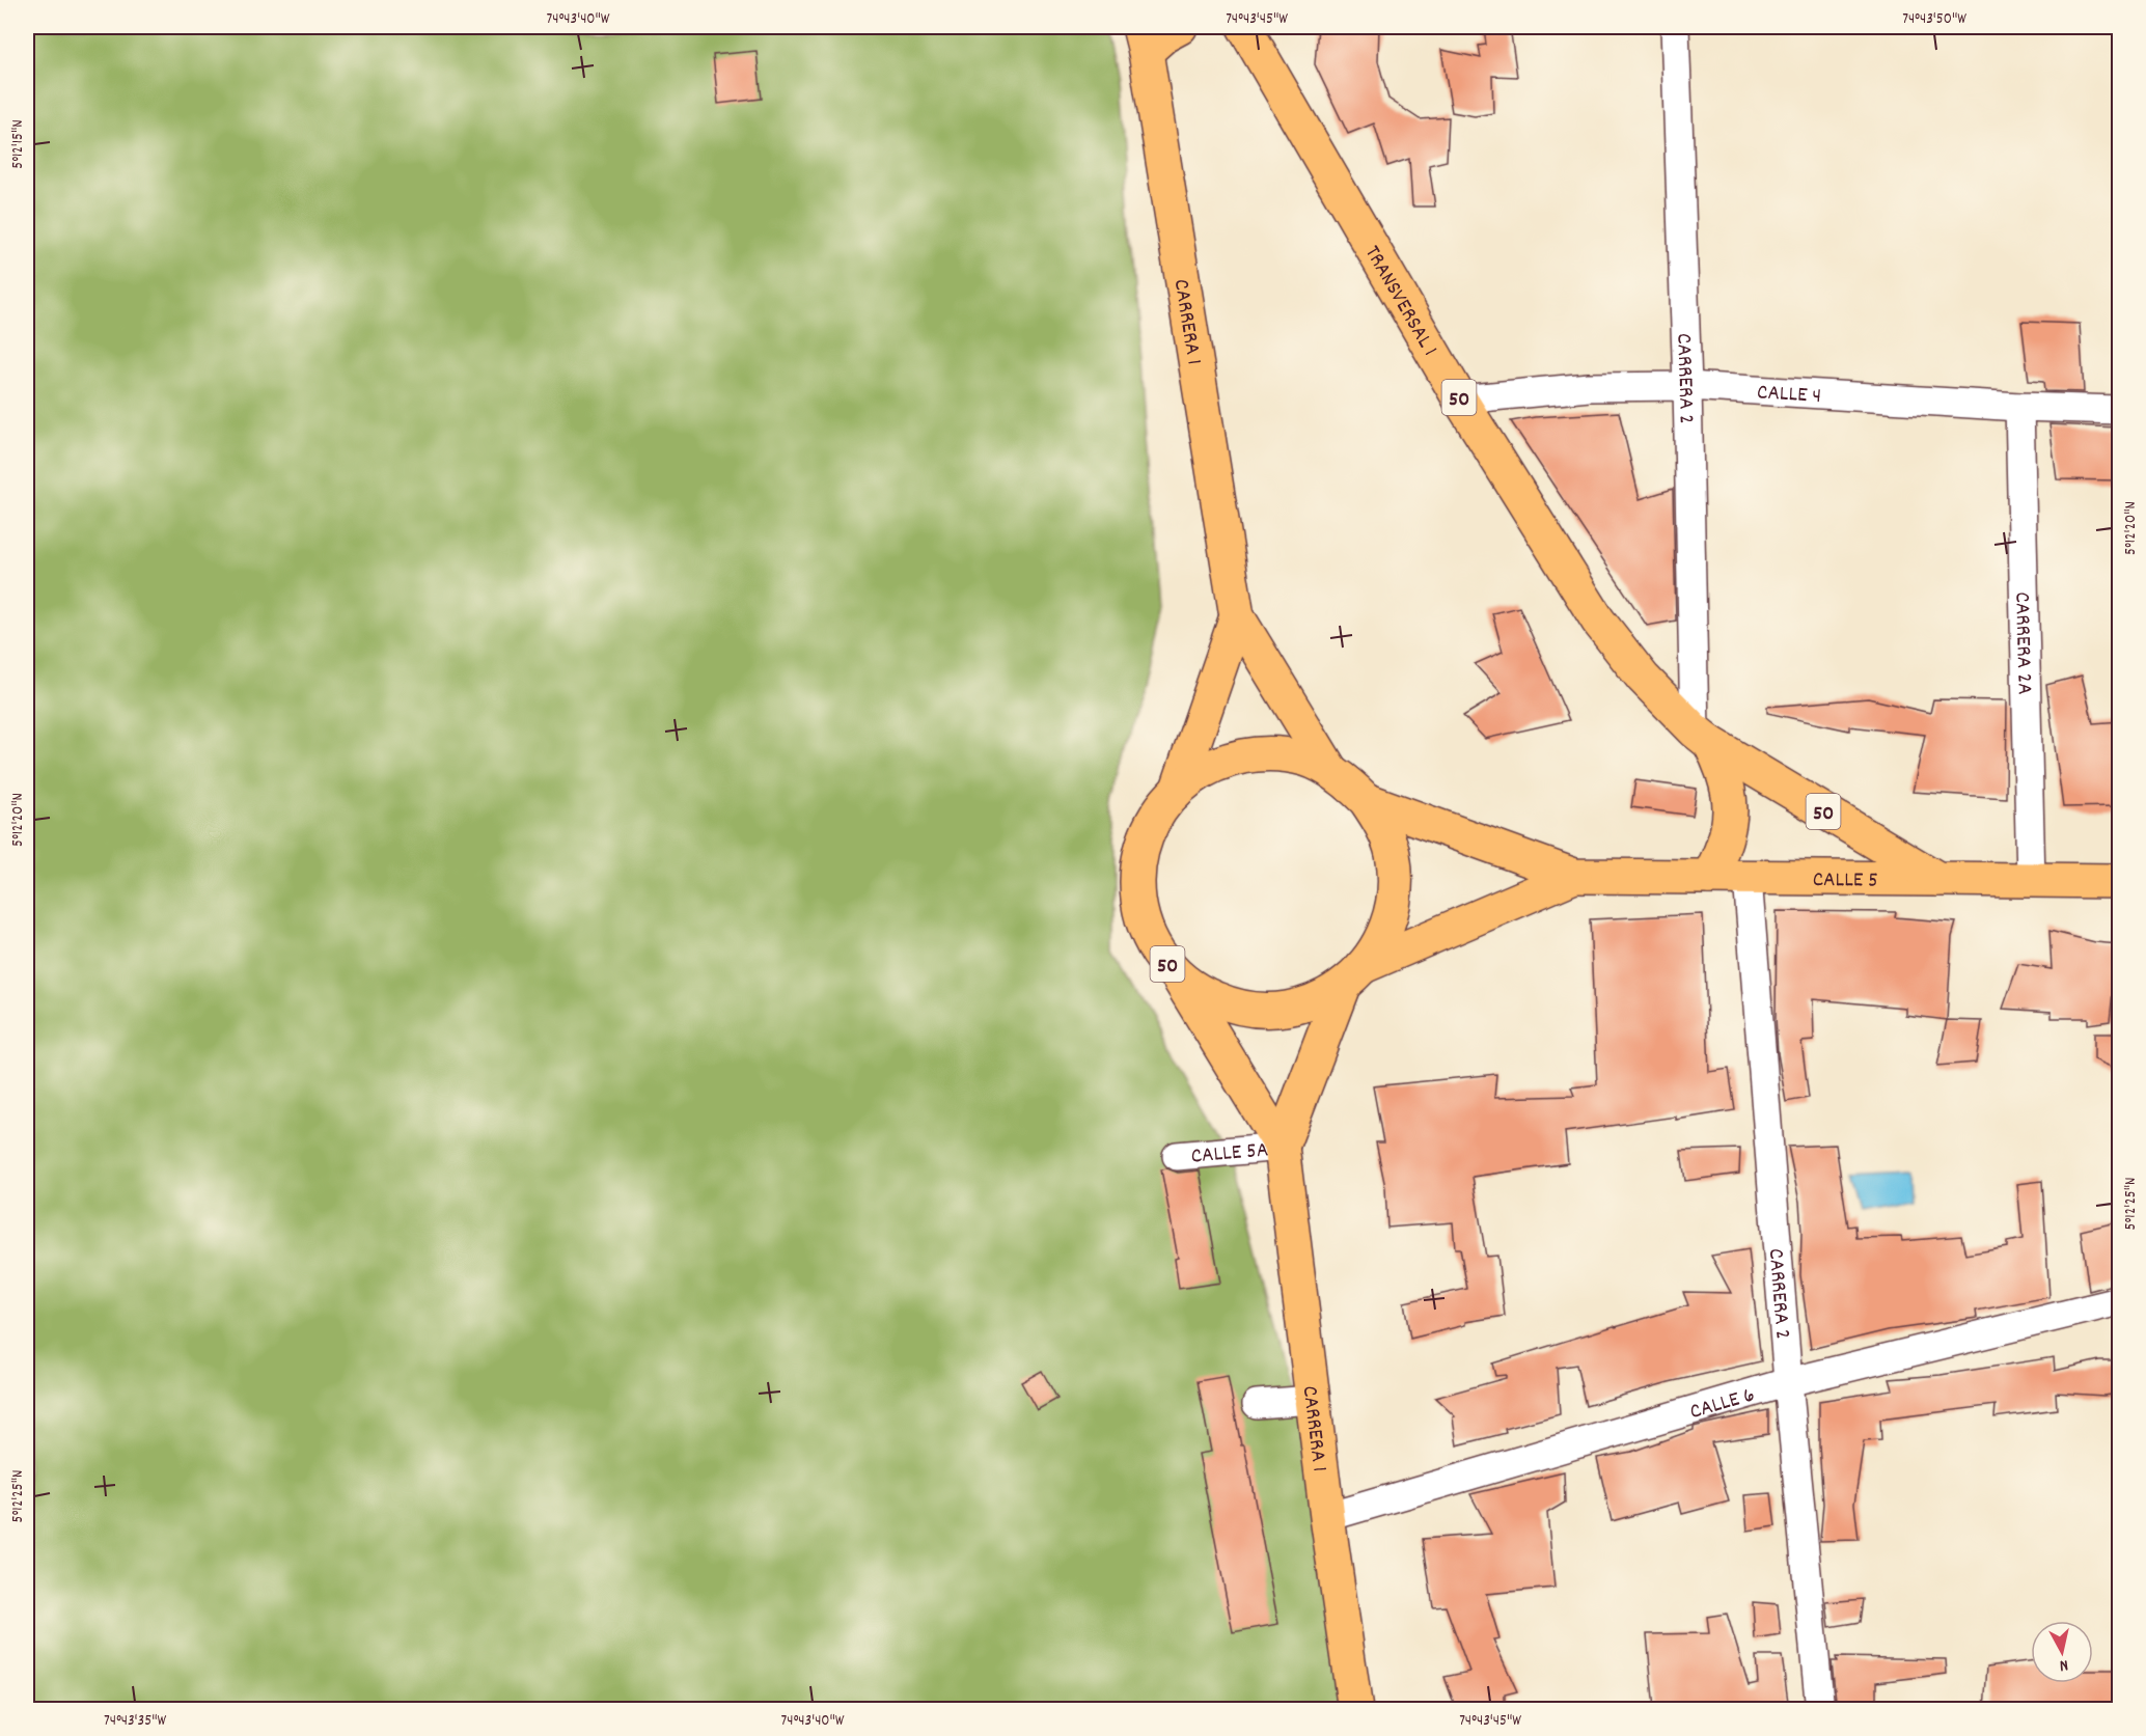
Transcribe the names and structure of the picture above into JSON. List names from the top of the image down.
{
  "streets": {
    "main road": [
      "TRANSVERSAL 1",
      "CARRERA 1",
      "50",
      "CALLE 5"
    ],
    "street": [
      "CARRERA 2",
      "CALLE 4",
      "CARRERA 2A",
      "CALLE 5A",
      "CALLE 6"
    ]
  },
  "crossings": [
    ["TRANSVERSAL 1", "CARRERA 2"],
    ["TRANSVERSAL 1", "CALLE 4"],
    ["TRANSVERSAL 1", "CALLE 5"],
    ["CARRERA 1", "50"],
    ["CARRERA 1", "CALLE 5"],
    ["CARRERA 1", "CALLE 5A"],
    ["CARRERA 1", "CALLE 6"],
    ["CARRERA 2", "CALLE 4"],
    ["CARRERA 2", "CALLE 5"],
    ["CARRERA 2", "CALLE 6"],
    ["CALLE 4", "CARRERA 2A"],
    ["50", "CALLE 5"],
    ["CARRERA 2A", "CALLE 5"]
  ],
  "north": "bottom",
  "coordinates": [
    "74°43'40\"W",
    "74°43'45\"W",
    "74°43'50\"W",
    "5°12'15\"N",
    "5°12'20\"N",
    "5°12'25\"N",
    "74°43'35\"W"
  ]
}
